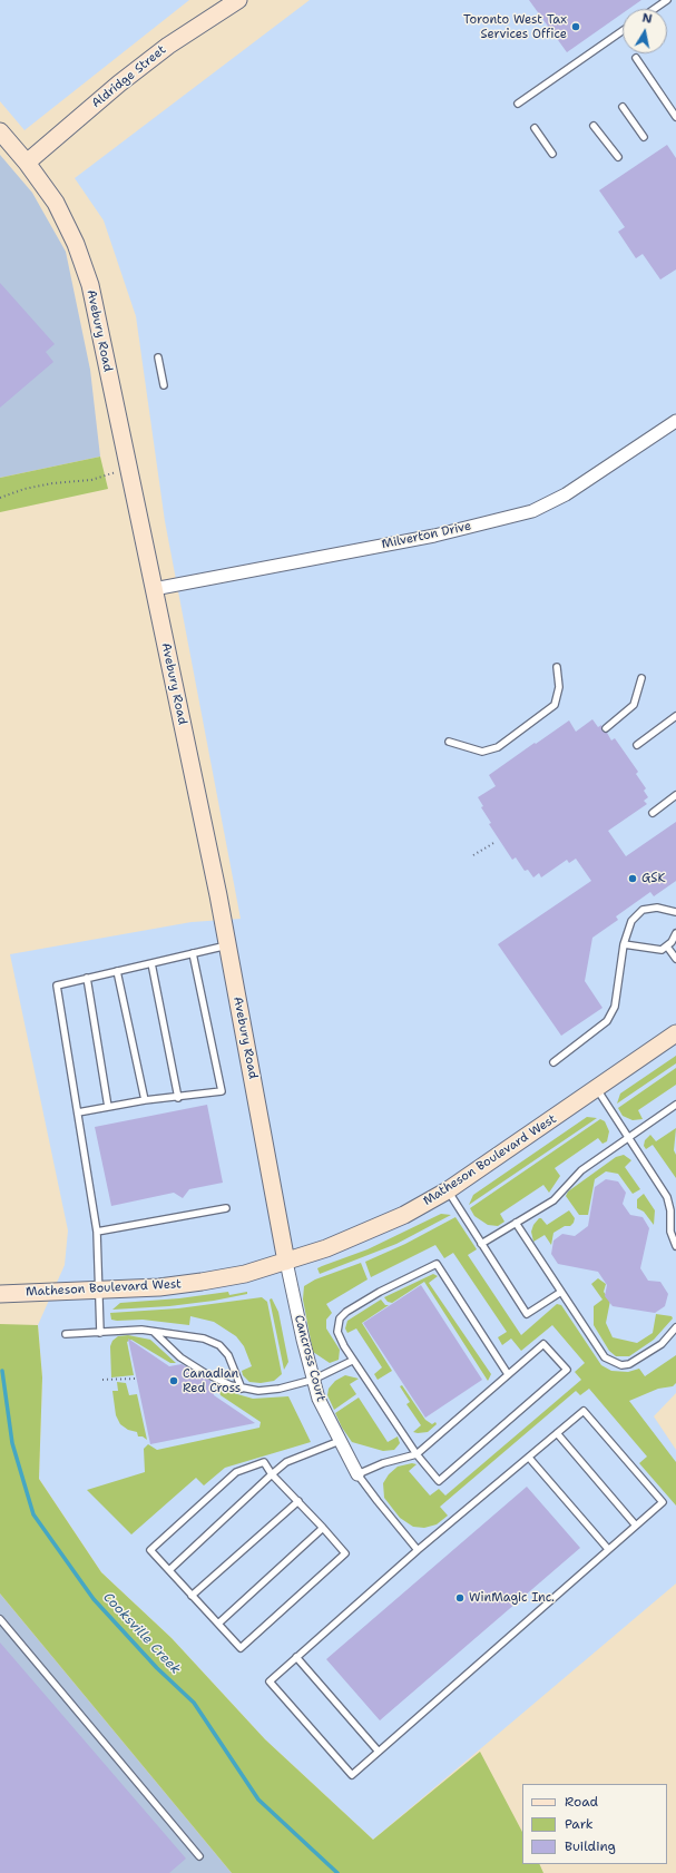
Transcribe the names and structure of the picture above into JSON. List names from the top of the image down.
{
  "streets": {
    "street": [
      "Aldridge Street",
      "Avebury Road",
      "Milverton Drive",
      "Matheson Boulevard West",
      "Cancross Court"
    ]
  },
  "crossings": [
    ["Aldridge Street", "Avebury Road"],
    ["Avebury Road", "Milverton Drive"],
    ["Avebury Road", "Matheson Boulevard West"],
    ["Avebury Road", "Cancross Court"],
    ["Matheson Boulevard West", "Cancross Court"]
  ],
  "water": ["Cooksville Creek"],
  "places": [
    "Toronto West Tax Services Office",
    "GSK",
    "Canadian Red Cross",
    "WinMagic Inc."
  ],
  "legend": ["Road", "Park", "Building"],
  "north": "top"
}
